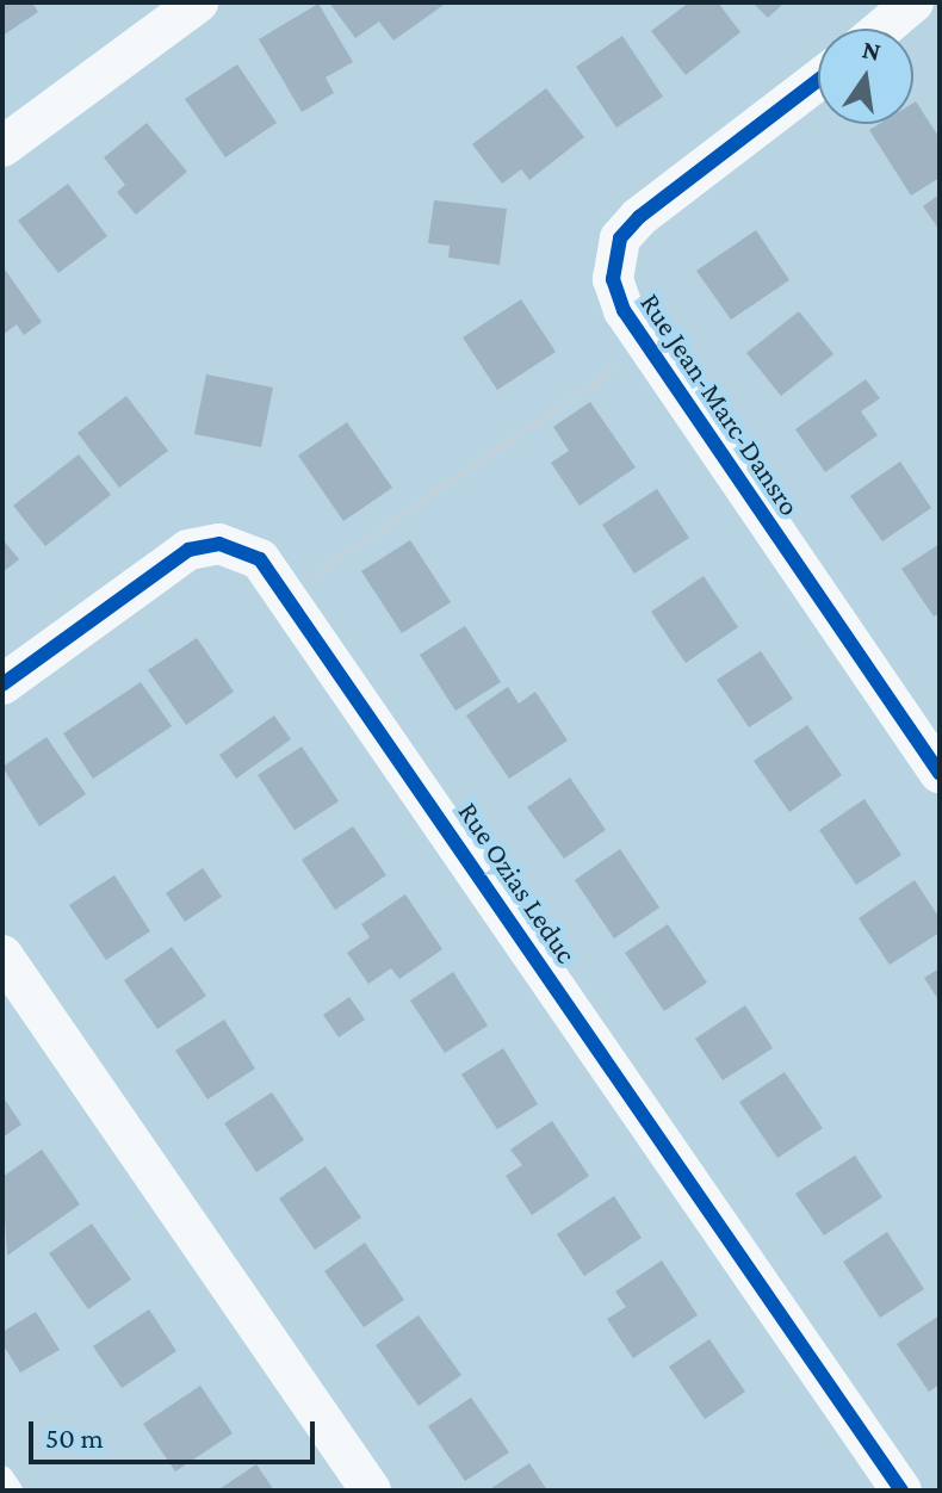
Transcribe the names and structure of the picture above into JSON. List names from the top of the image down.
{
  "streets": {
    "street": ["Rue Jean-Marc-Dansro", "Rue Ozias Leduc"]
  },
  "scale_bar": "50 m",
  "north": "top"
}
